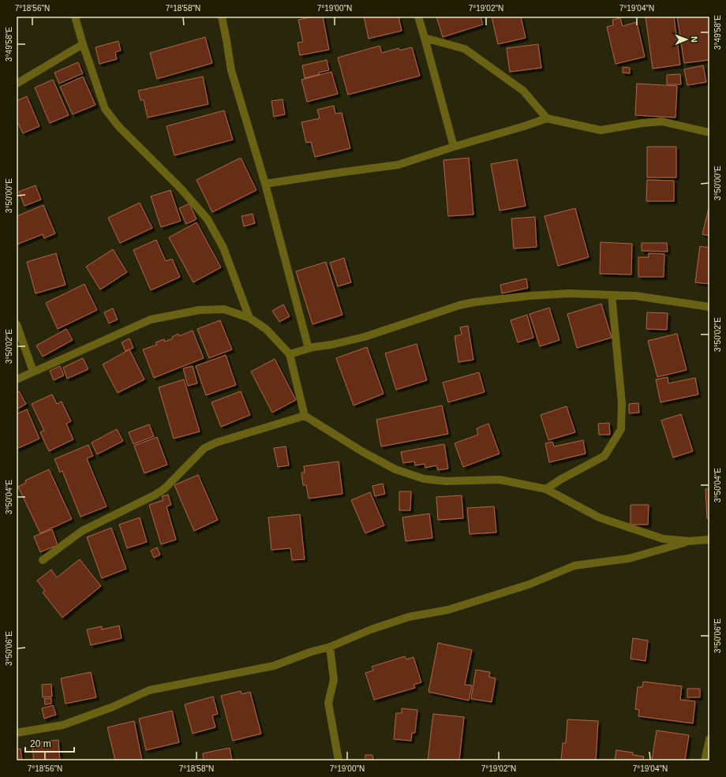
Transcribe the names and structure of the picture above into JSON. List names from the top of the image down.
{
  "scale_bar": "20 m",
  "north": "right",
  "coordinates": [
    "7°18'56\"N",
    "7°18'58\"N",
    "7°19'00\"N",
    "7°19'02\"N",
    "7°19'04\"N",
    "3°49'58\"E",
    "3°50'00\"E",
    "3°50'02\"E",
    "3°50'04\"E",
    "3°50'06\"E"
  ]
}
